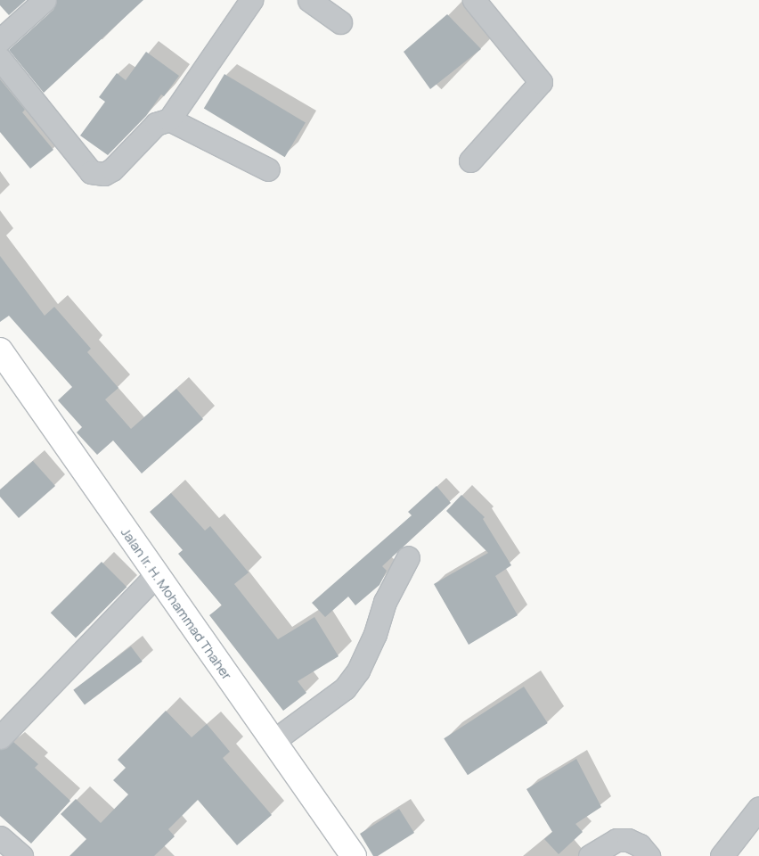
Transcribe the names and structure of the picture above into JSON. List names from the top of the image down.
{
  "streets": {
    "main road": ["Jalan Ir. H. Mohammad Thaher"]
  }
}
